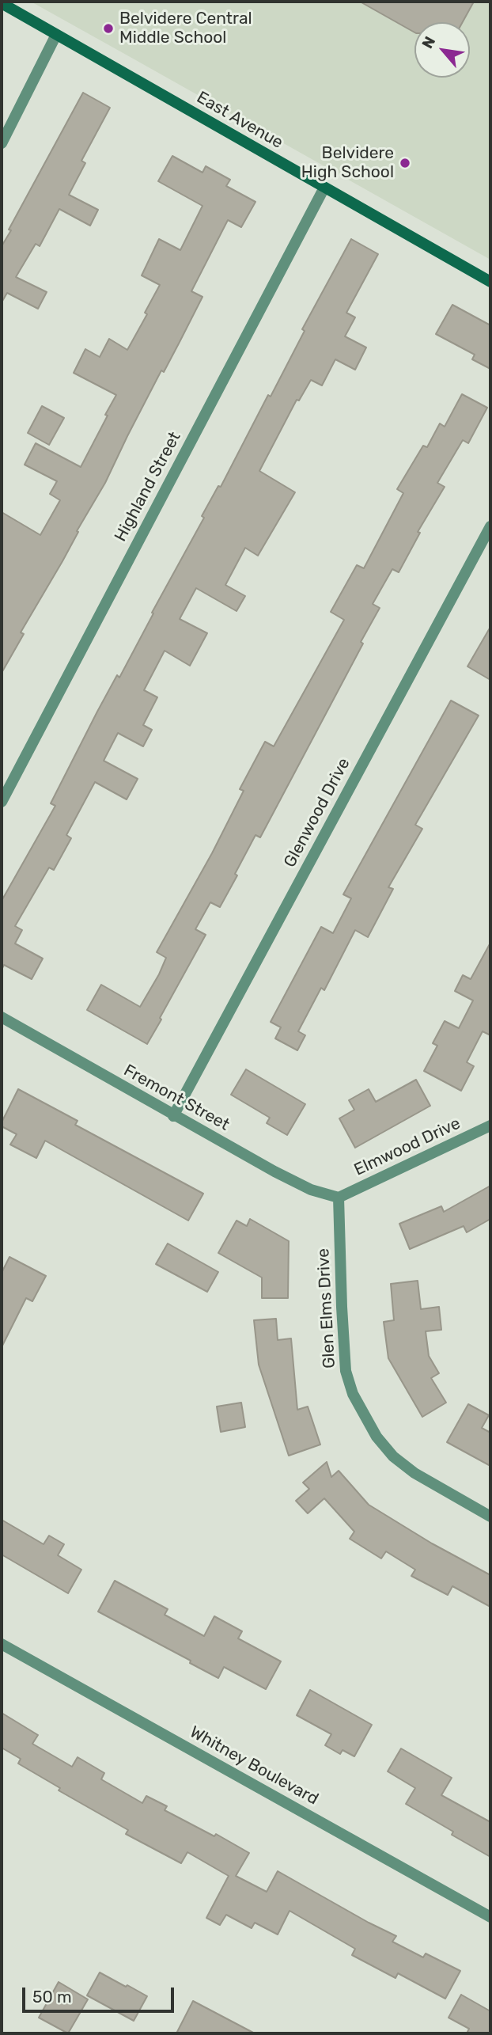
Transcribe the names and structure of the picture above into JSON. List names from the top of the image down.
{
  "streets": {
    "street": [
      "East Avenue",
      "Highland Street",
      "Glenwood Drive",
      "Fremont Street",
      "Elmwood Drive",
      "Glen Elms Drive",
      "Whitney Boulevard"
    ]
  },
  "crossings": [
    ["East Avenue", "Highland Street"],
    ["Glenwood Drive", "Fremont Street"],
    ["Fremont Street", "Elmwood Drive"],
    ["Fremont Street", "Glen Elms Drive"],
    ["Elmwood Drive", "Glen Elms Drive"]
  ],
  "places": ["Belvidere Central Middle School", "Belvidere High School"],
  "scale_bar": "50 m",
  "north": "top left"
}
